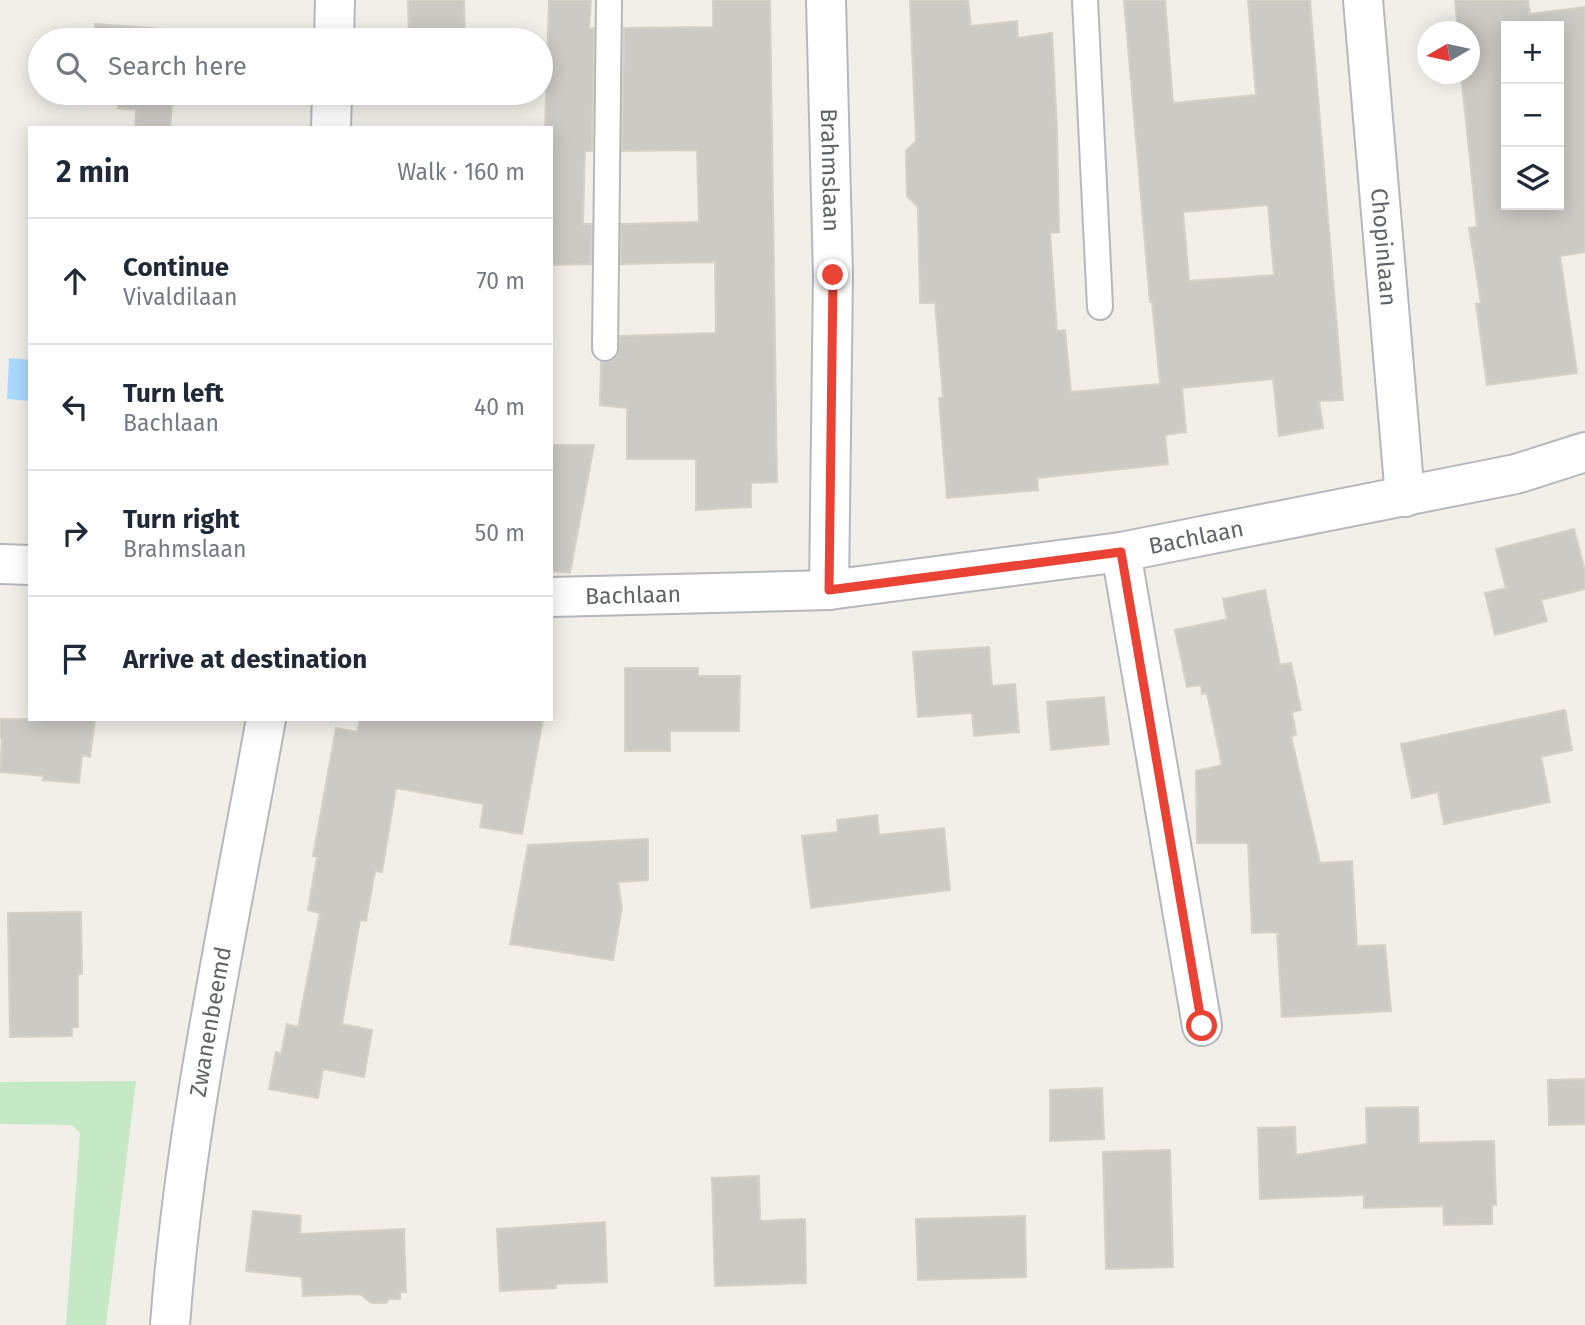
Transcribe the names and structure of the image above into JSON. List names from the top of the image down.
{
  "streets": {
    "street": [
      "Brahmslaan",
      "Chopinlaan",
      "Bachlaan",
      "Zwanenbeemd"
    ]
  },
  "crossings": [
    ["Brahmslaan", "Bachlaan"],
    ["Chopinlaan", "Bachlaan"]
  ],
  "north": "left",
  "page": {
    "map_buttons": ["+", "−"],
    "search": "Search here",
    "heading": ["2 min", "Walk · 160 m"],
    "list": [
      ["Continue", "Vivaldilaan", "70 m"],
      ["Turn left", "Bachlaan", "40 m"],
      ["Turn right", "Brahmslaan", "50 m"],
      "Arrive at destination"
    ]
  }
}
